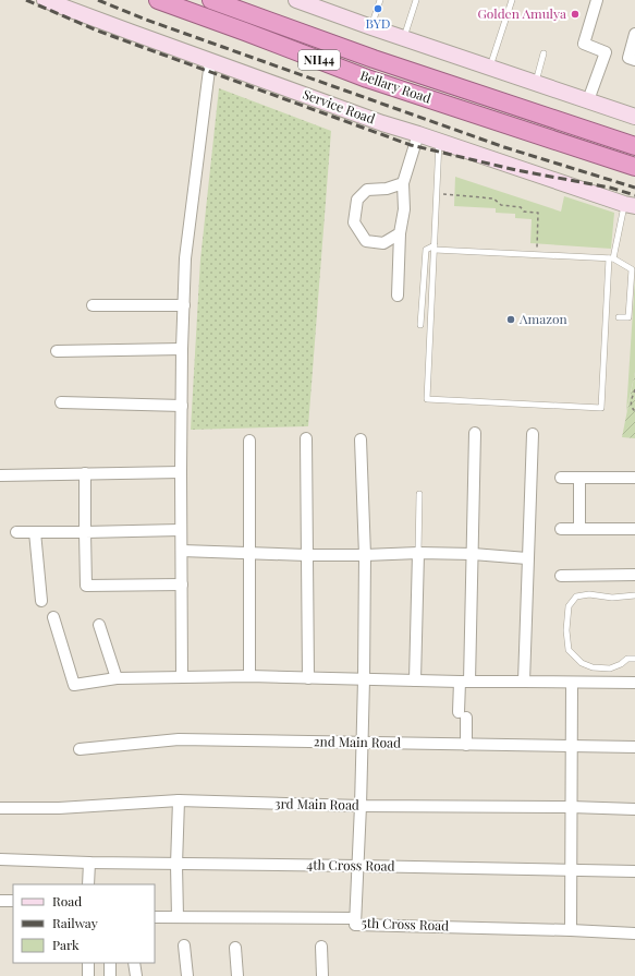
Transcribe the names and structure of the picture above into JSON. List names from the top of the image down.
{
  "streets": {
    "highway": ["NH44", "Bellary Road"],
    "main road": ["Service Road"],
    "street": [
      "2nd Main Road",
      "3rd Main Road",
      "4th Cross Road",
      "5th Cross Road"
    ]
  },
  "places": ["BYD", "Golden Amulya", "Amazon"],
  "legend": ["Road", "Railway", "Park"]
}
